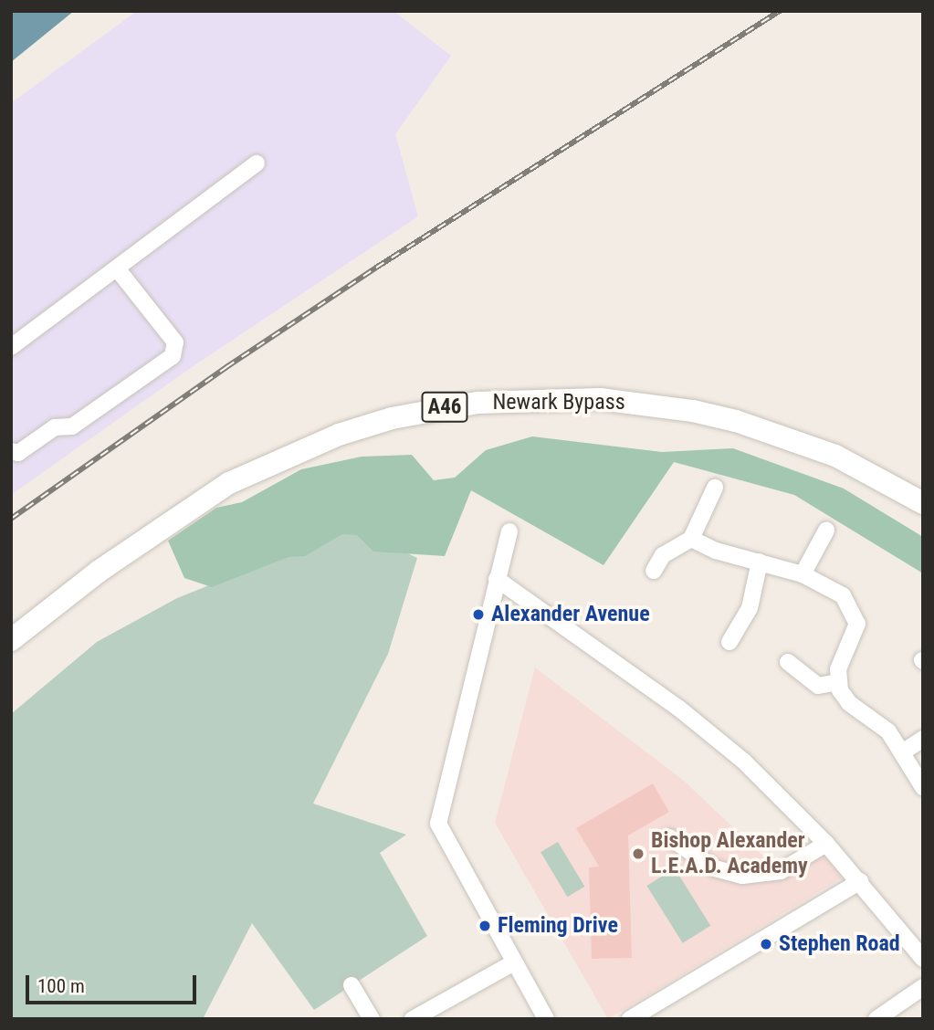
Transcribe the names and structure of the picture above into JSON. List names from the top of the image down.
{
  "streets": {
    "highway": ["Newark Bypass", "A46"]
  },
  "places": [
    "Alexander Avenue",
    "Bishop Alexander L.E.A.D. Academy",
    "Fleming Drive",
    "Stephen Road"
  ],
  "scale_bar": "100 m"
}
